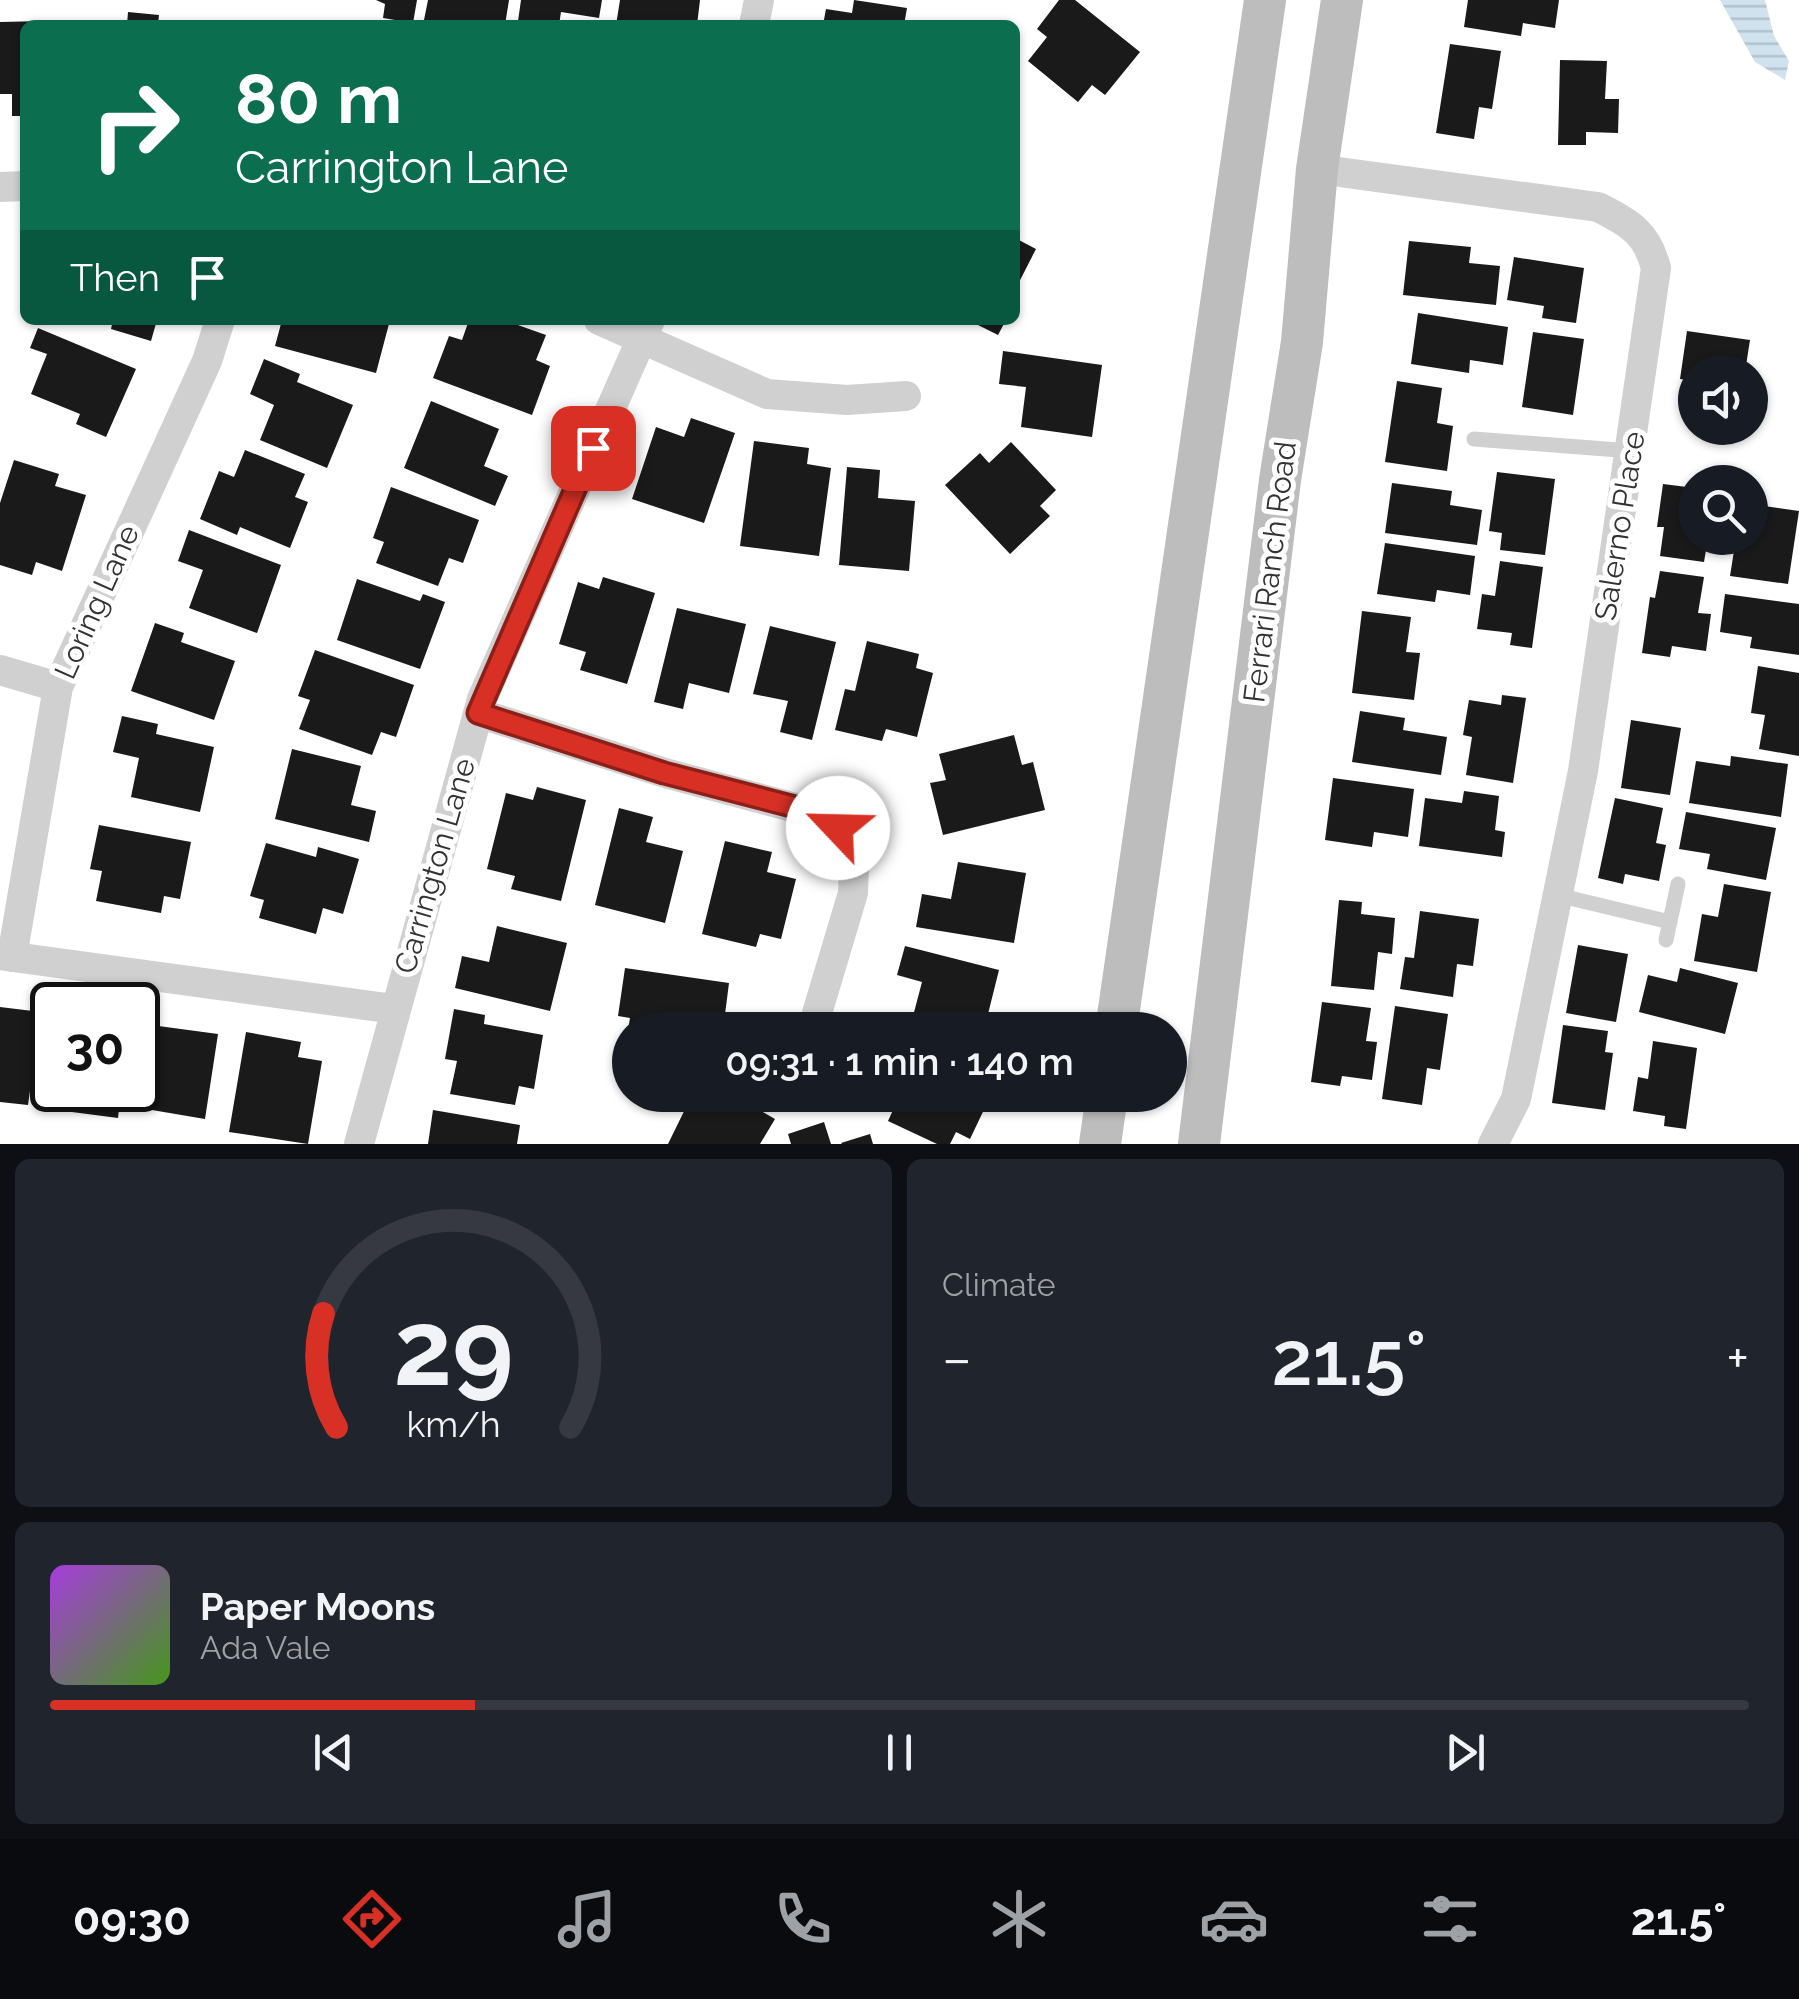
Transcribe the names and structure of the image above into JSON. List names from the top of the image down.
{
  "streets": {
    "street": [
      "Salerno Place",
      "Ferrari Ranch Road",
      "Loring Lane",
      "Carrington Lane"
    ]
  },
  "crossings": [
    ["Salerno Place", "Ferrari Ranch Road"]
  ],
  "page": {
    "turn": ["80 m", "Carrington Lane"],
    "then": "Then",
    "limit": "30",
    "trip": "09:31 · 1 min · 140 m",
    "tile": "Climate",
    "heat": ["−", "21.5°", "+"],
    "song": ["Paper Moons", "Ada Vale"],
    "tabs": ["09:30", "21.5°"],
    "gauge": ["29", "km/h"]
  }
}
